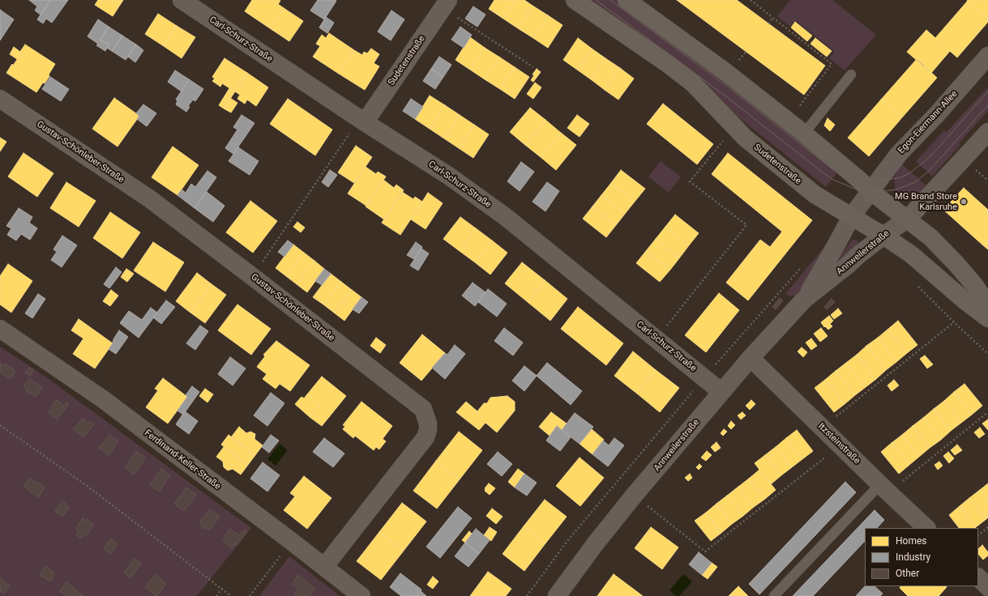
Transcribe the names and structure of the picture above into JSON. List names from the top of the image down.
{
  "streets": {
    "main road": ["Sudetenstraße"],
    "street": [
      "Carl-Schurz-Straße",
      "Egon-Eiermann-Allee",
      "Gustav-Schönleber-Straße",
      "Annweilerstraße",
      "Itzsteinstraße",
      "Ferdinand-Keller-Straße"
    ]
  },
  "crossings": [
    ["Carl-Schurz-Straße", "Sudetenstraße"],
    ["Carl-Schurz-Straße", "Annweilerstraße"],
    ["Sudetenstraße", "Annweilerstraße"],
    ["Egon-Eiermann-Allee", "Annweilerstraße"],
    ["Gustav-Schönleber-Straße", "Ferdinand-Keller-Straße"],
    ["Annweilerstraße", "Itzsteinstraße"]
  ],
  "places": ["MG Brand Store Karlsruhe"],
  "legend": ["Homes", "Industry", "Other"]
}
